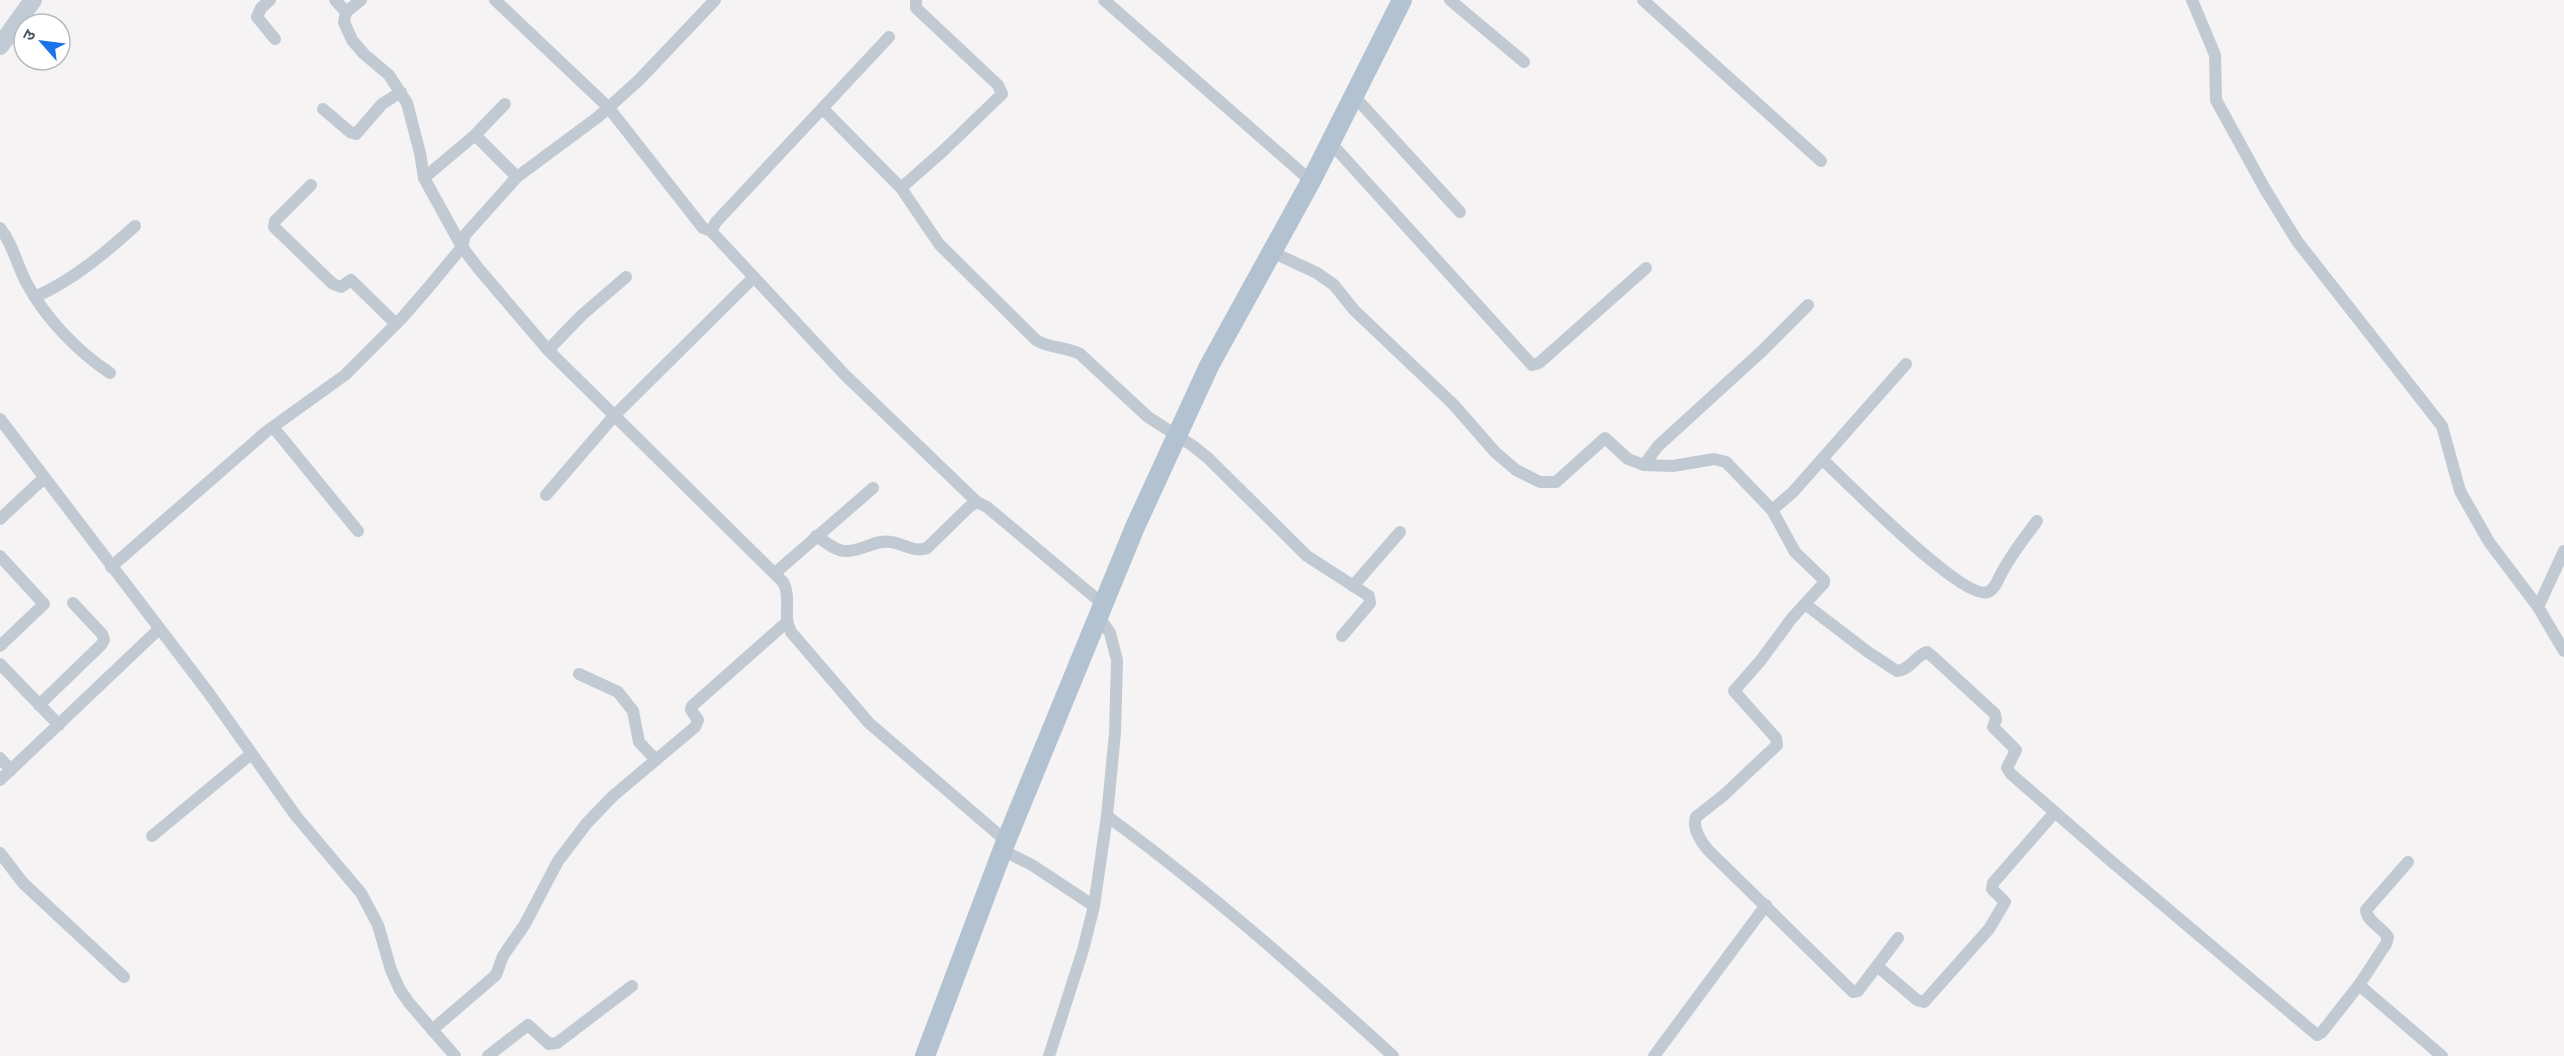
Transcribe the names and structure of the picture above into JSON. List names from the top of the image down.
{
  "north": "top left"
}
